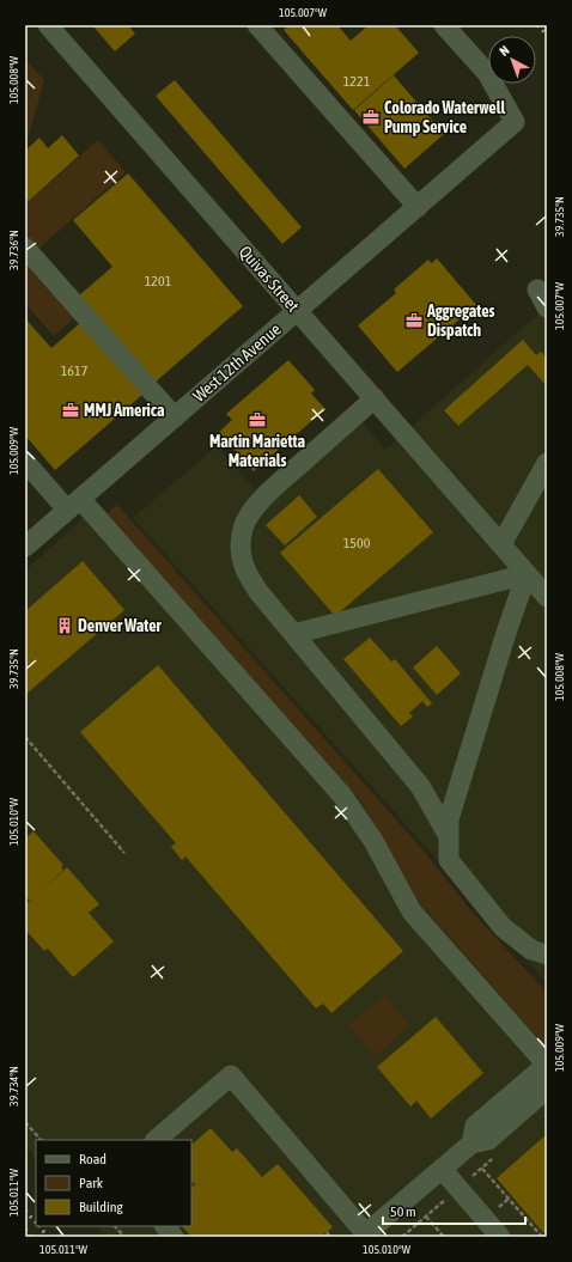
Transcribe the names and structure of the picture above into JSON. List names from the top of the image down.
{
  "streets": {
    "street": ["Quivas Street", "West 12th Avenue"]
  },
  "crossings": [
    ["Quivas Street", "West 12th Avenue"]
  ],
  "places": {
    "office": [
      "Colorado Waterwell Pump Service",
      "Aggregates Dispatch",
      "MMJ America",
      "Martin Marietta Materials"
    ],
    "building": ["Denver Water"]
  },
  "house_numbers": [
    "1221",
    "1201",
    "1617",
    "1500"
  ],
  "legend": ["Road", "Park", "Building"],
  "scale_bar": "50 m",
  "north": "top left",
  "coordinates": [
    "105.007°W",
    "105.008°W",
    "39.735°N",
    "39.736°N",
    "105.009°W",
    "105.010°W",
    "39.734°N",
    "105.011°W"
  ]
}
